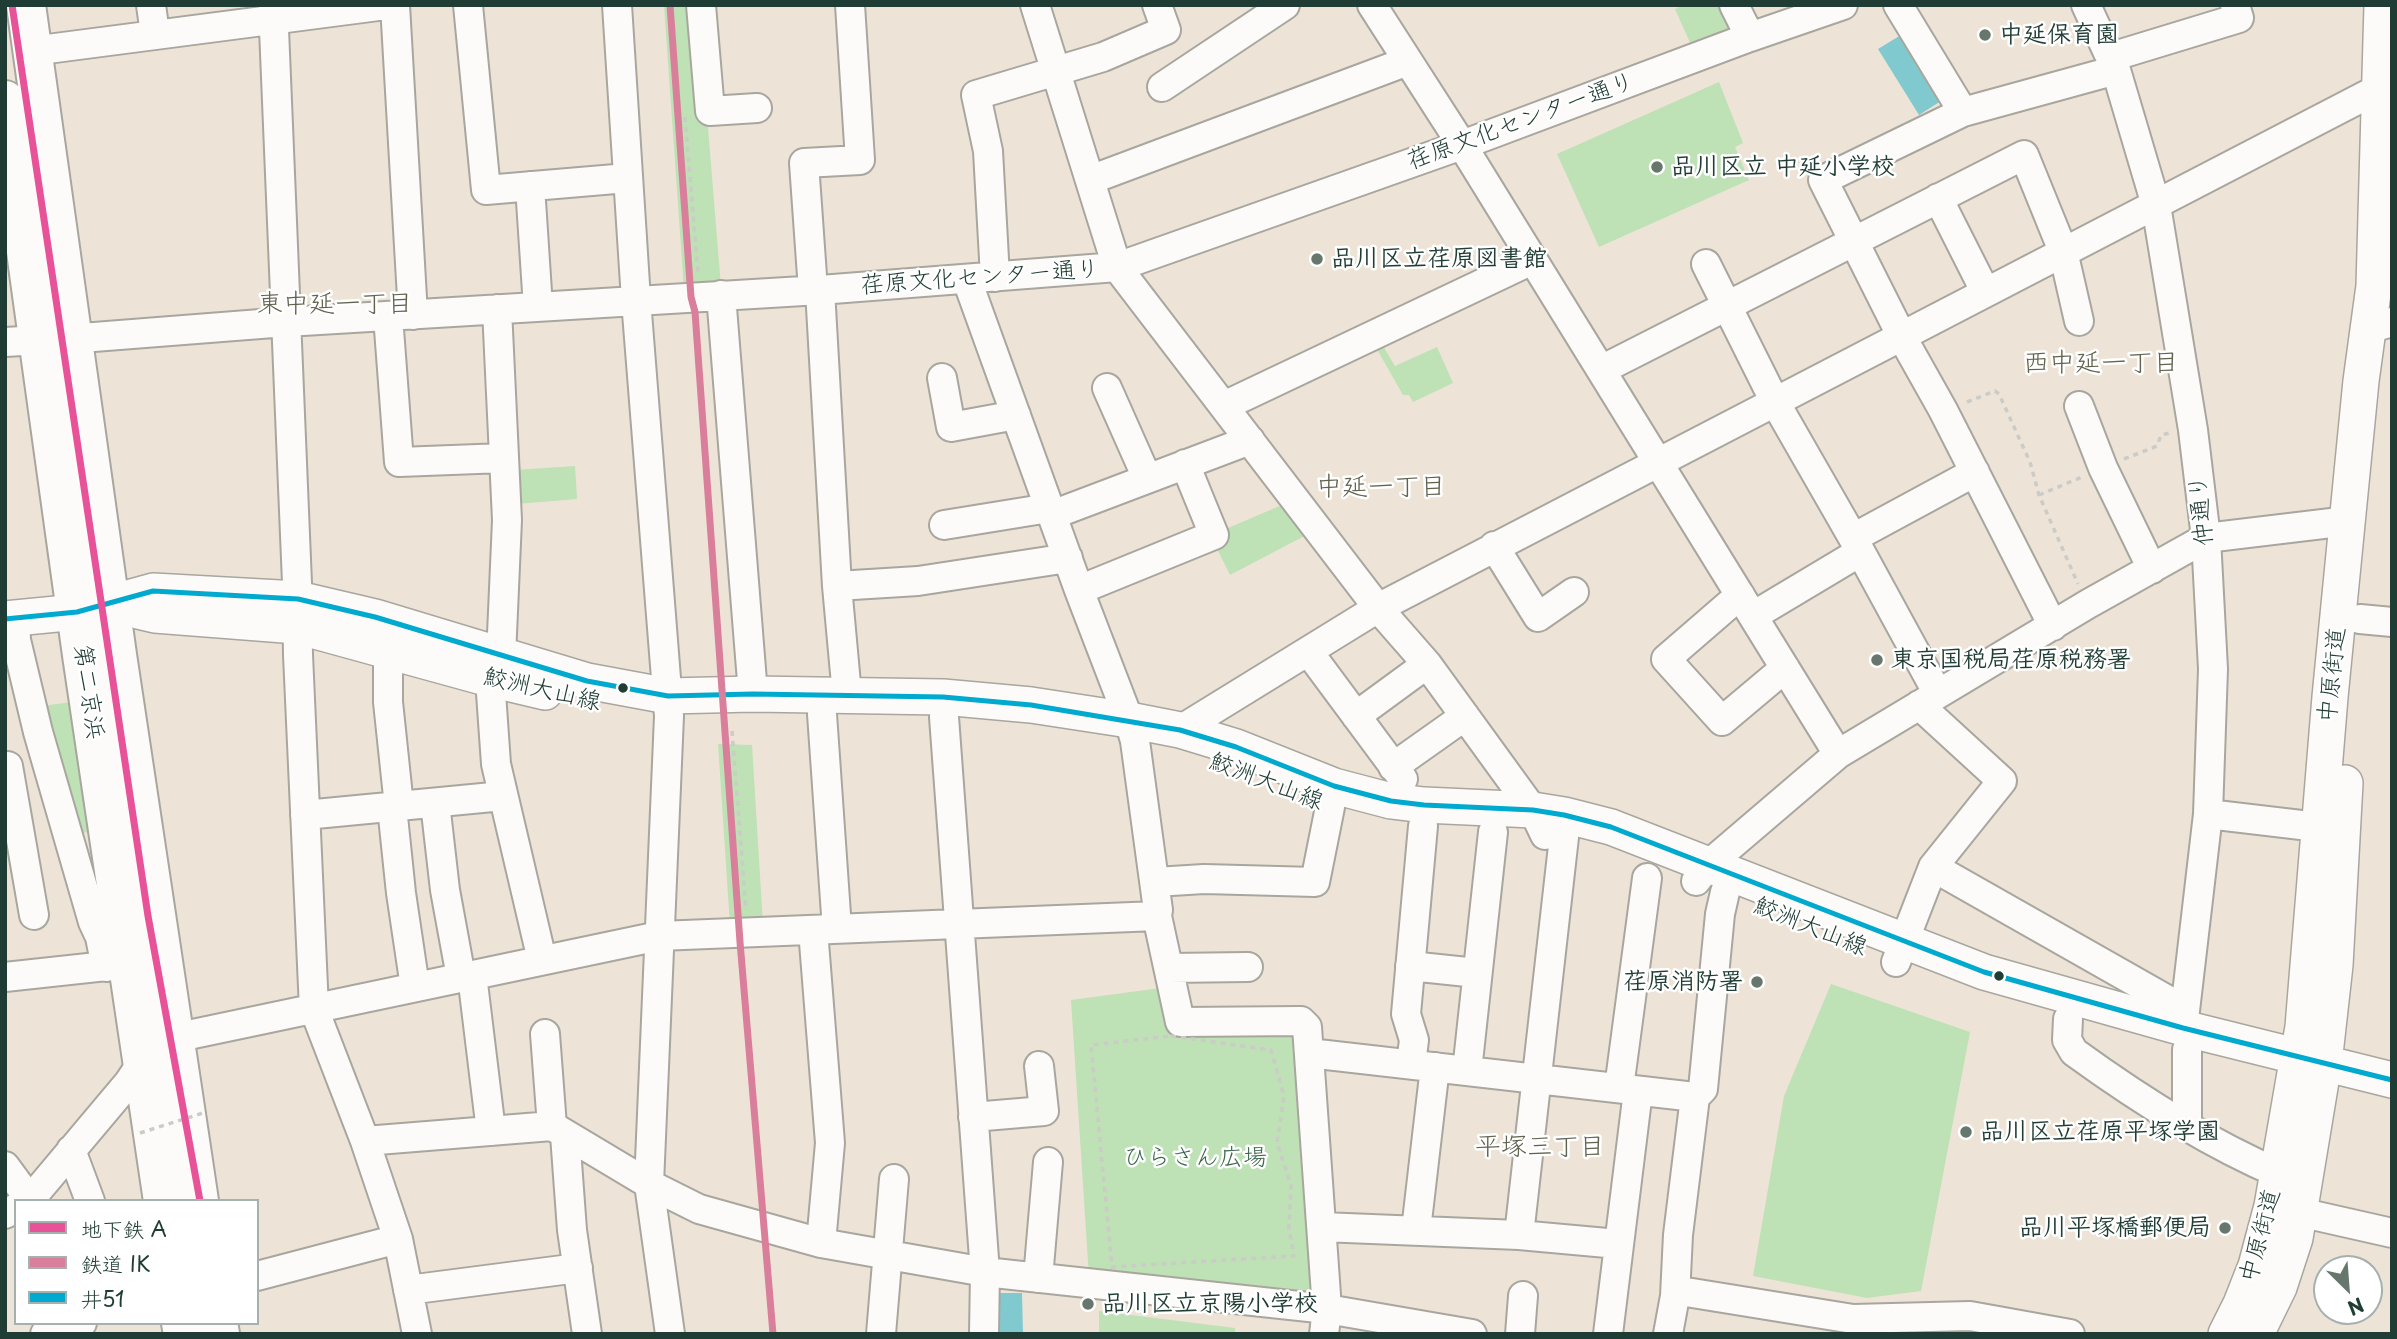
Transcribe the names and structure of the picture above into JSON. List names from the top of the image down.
{
  "streets": {
    "highway": ["第二京浜"],
    "main road": ["中原街道", "鮫洲大山線"],
    "street": ["荏原文化センター通り", "仲通り"]
  },
  "crossings": [
    ["荏原文化センター通り", "第二京浜"],
    ["仲通り", "鮫洲大山線"],
    ["中原街道", "鮫洲大山線"],
    ["鮫洲大山線", "第二京浜"]
  ],
  "districts": [
    "東中延一丁目",
    "西中延一丁目",
    "中延一丁目",
    "平塚三丁目"
  ],
  "parks": ["ひらさん広場"],
  "places": [
    "中延保育園",
    "品川区立 中延小学校",
    "品川区立荏原図書館",
    "東京国税局荏原税務署",
    "荏原消防署",
    "品川区立荏原平塚学園",
    "品川平塚橋郵便局",
    "品川区立京陽小学校"
  ],
  "lines": ["metro line A", "rail line IK", "transit line 井51"],
  "legend": ["地下鉄 A", "鉄道 IK", "井51"],
  "north": "bottom right"
}
